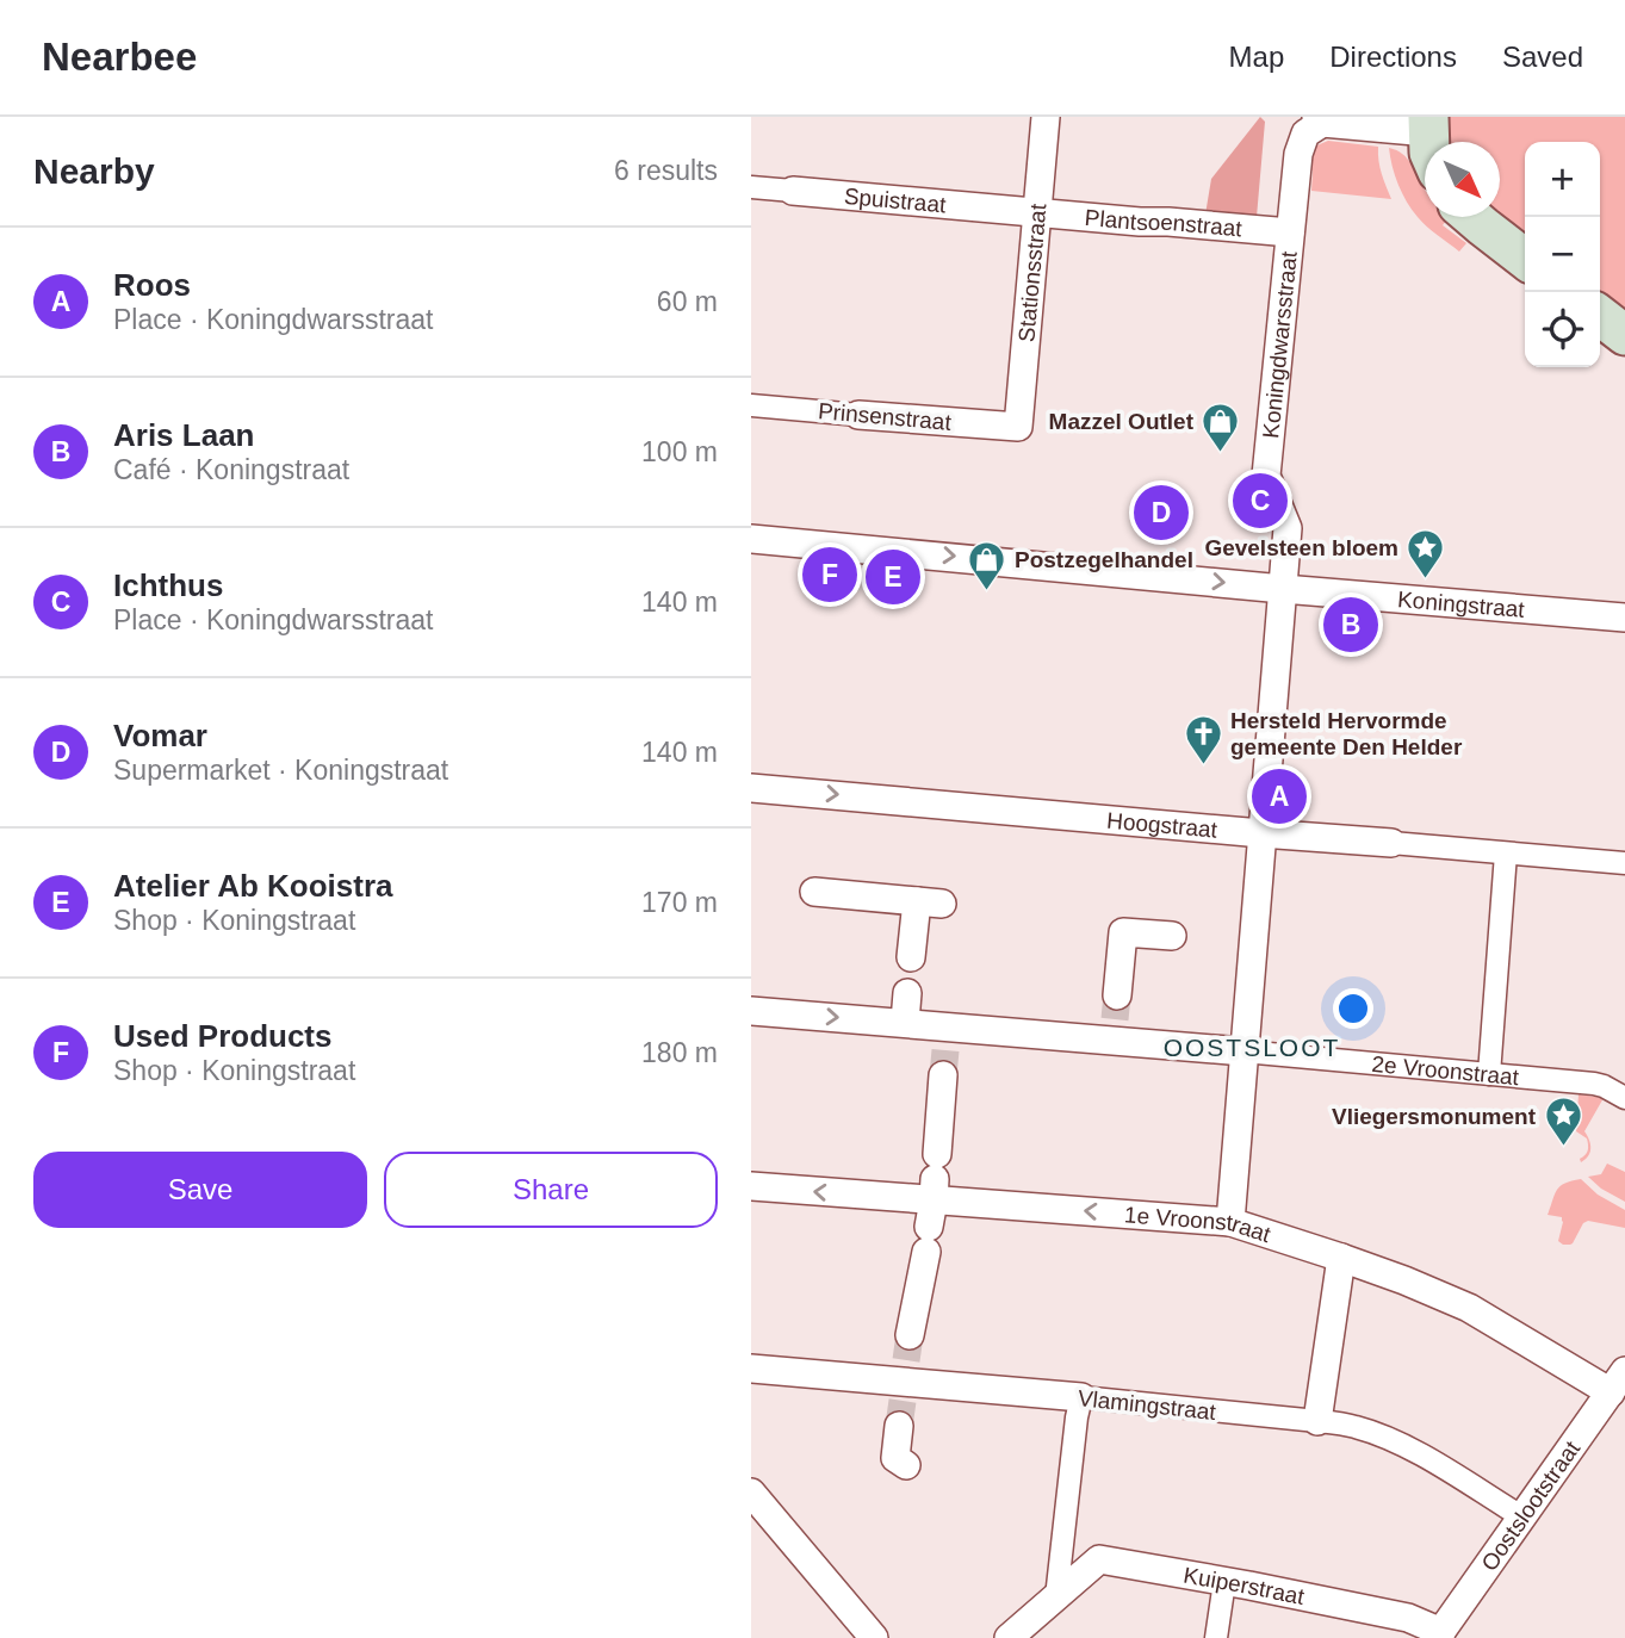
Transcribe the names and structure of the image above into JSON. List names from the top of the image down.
{
  "streets": {
    "street": [
      "Spuistraat",
      "Plantsoenstraat",
      "Stationsstraat",
      "Koningdwarsstraat",
      "Prinsenstraat",
      "Koningstraat",
      "Hoogstraat",
      "2e Vroonstraat",
      "1e Vroonstraat",
      "Vlamingstraat",
      "Oostslootstraat",
      "Kuiperstraat"
    ]
  },
  "crossings": [
    ["Spuistraat", "Plantsoenstraat"],
    ["Spuistraat", "Stationsstraat"],
    ["Plantsoenstraat", "Stationsstraat"],
    ["Plantsoenstraat", "Koningdwarsstraat"],
    ["Stationsstraat", "Prinsenstraat"],
    ["Koningdwarsstraat", "Koningstraat"],
    ["Koningdwarsstraat", "Hoogstraat"],
    ["Koningdwarsstraat", "2e Vroonstraat"],
    ["Koningdwarsstraat", "1e Vroonstraat"],
    ["1e Vroonstraat", "Oostslootstraat"],
    ["Vlamingstraat", "Oostslootstraat"],
    ["Oostslootstraat", "Kuiperstraat"]
  ],
  "one_way": ["Koningstraat", "Hoogstraat", "1e Vroonstraat"],
  "districts": ["OOSTSLOOT"],
  "places": {
    "shop": ["Mazzel Outlet", "Postzegelhandel"],
    "place": ["Gevelsteen bloem", "Vliegersmonument"],
    "church": ["Hersteld Hervormde gemeente Den Helder"]
  },
  "north": "bottom right",
  "page": {
    "header": "Nearbee",
    "nav": ["Map", "Directions", "Saved"],
    "heading": ["Nearby", "6 results"],
    "map_buttons": ["+", "−"],
    "list": [
      {
        "mark": "A",
        "name": "Roos",
        "note": "Place · Koningdwarsstraat",
        "value": "60 m"
      },
      {
        "mark": "B",
        "name": "Aris Laan",
        "note": "Café · Koningstraat",
        "value": "100 m"
      },
      {
        "mark": "C",
        "name": "Ichthus",
        "note": "Place · Koningdwarsstraat",
        "value": "140 m"
      },
      {
        "mark": "D",
        "name": "Vomar",
        "note": "Supermarket · Koningstraat",
        "value": "140 m"
      },
      {
        "mark": "E",
        "name": "Atelier Ab Kooistra",
        "note": "Shop · Koningstraat",
        "value": "170 m"
      },
      {
        "mark": "F",
        "name": "Used Products",
        "note": "Shop · Koningstraat",
        "value": "180 m"
      }
    ],
    "pins": [
      "C",
      "D",
      "F",
      "E",
      "B",
      "A"
    ],
    "buttons": ["Save", "Share"]
  }
}
